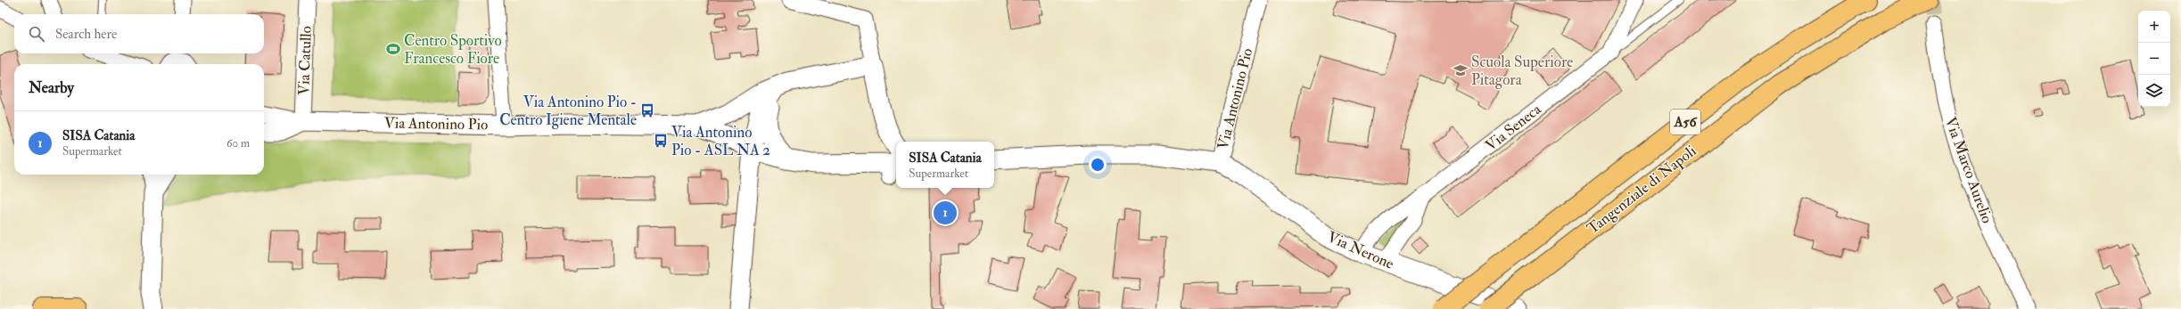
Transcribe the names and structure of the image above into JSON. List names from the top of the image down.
{
  "streets": {
    "main road": ["A56", "Tangenziale di Napoli"],
    "street": [
      "Via Catullo",
      "Via Antonino Pio",
      "Via Seneca",
      "Via Marco Aurelio",
      "Via Nerone"
    ]
  },
  "crossings": [
    ["Via Catullo", "Via Antonino Pio"],
    ["Via Antonino Pio", "Via Nerone"],
    ["Via Seneca", "Via Nerone"]
  ],
  "places": {
    "sports": ["Centro Sportivo Francesco Fiore"],
    "school or university": ["Scuola Superiore Pitagora"],
    "bus stop": ["Via Antonino Pio - Centro Igiene Mentale", "Via Antonino Pio - ASL NA 2"]
  },
  "page": {
    "map_buttons": ["+", "−"],
    "search": "Search here",
    "heading": "Nearby",
    "list": [
      {
        "mark": "1",
        "name": "SISA Catania",
        "note": "Supermarket",
        "value": "60 m"
      }
    ],
    "popup": ["SISA Catania", "Supermarket"],
    "pins": "1"
  }
}
